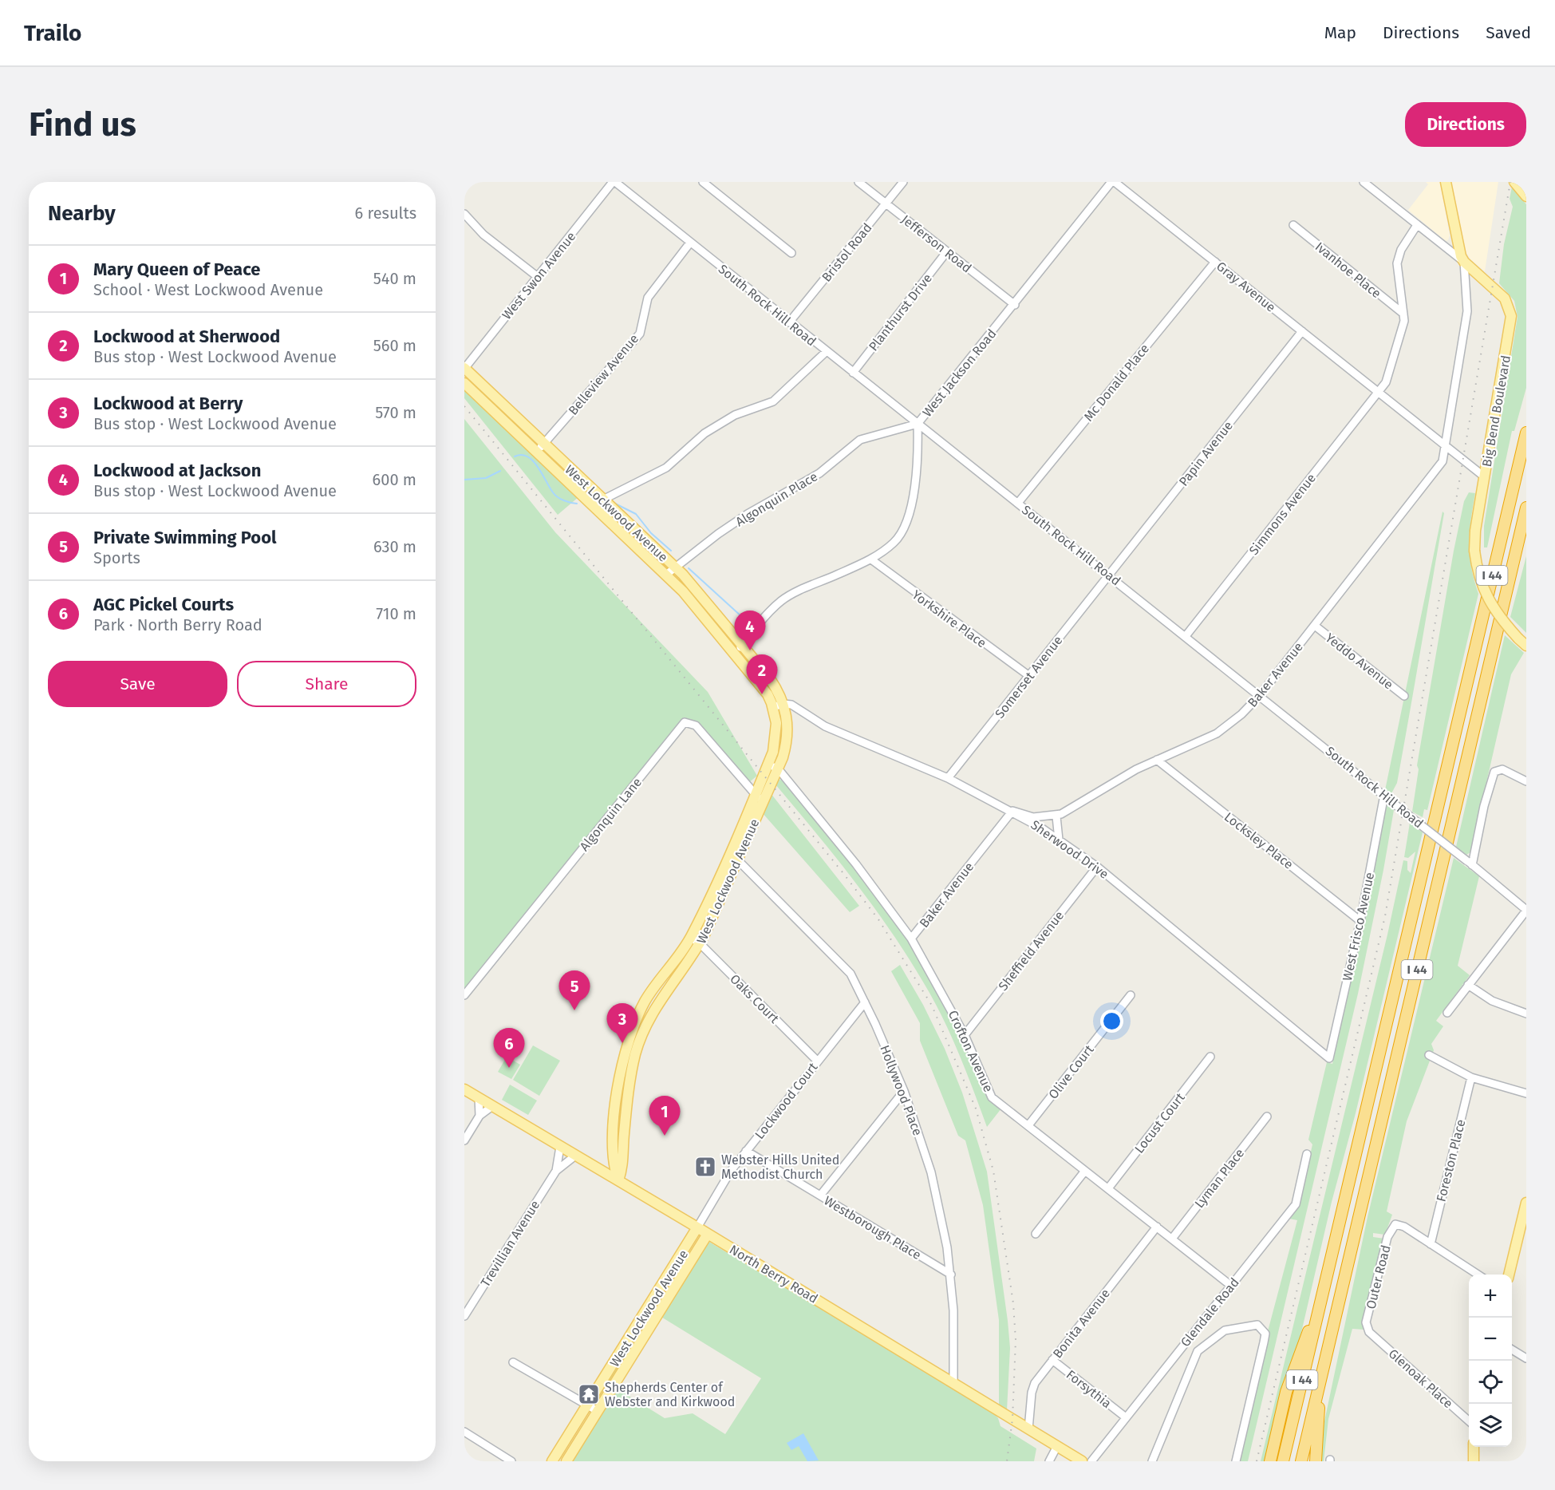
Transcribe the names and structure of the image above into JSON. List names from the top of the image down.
{
  "streets": {
    "highway": ["I 44"],
    "main road": ["Big Bend Boulevard", "West Lockwood Avenue", "North Berry Road"],
    "street": [
      "Jefferson Road",
      "Bristol Road",
      "Ivanhoe Place",
      "West Swon Avenue",
      "Gray Avenue",
      "South Rock Hill Road",
      "Planthurst Drive",
      "West Jackson Road",
      "Belleview Avenue",
      "Mc Donald Place",
      "Papin Avenue",
      "Algonquin Place",
      "Simmons Avenue",
      "Yorkshire Place",
      "Yeddo Avenue",
      "Baker Avenue",
      "Somerset Avenue",
      "Algonquin Lane",
      "Locksley Place",
      "Sherwood Drive",
      "West Frisco Avenue",
      "Sheffield Avenue",
      "Oaks Court",
      "Crofton Avenue",
      "Olive Court",
      "Hollywood Place",
      "Lockwood Court",
      "Locust Court",
      "Foreston Place",
      "Lyman Place",
      "Westborough Place",
      "Trevillian Avenue",
      "Outer Road",
      "Glendale Road",
      "Bonita Avenue",
      "Glenoak Place",
      "Forsythia"
    ]
  },
  "crossings": [
    ["Jefferson Road", "Bristol Road"],
    ["Jefferson Road", "Planthurst Drive"],
    ["Jefferson Road", "West Jackson Road"],
    ["Bristol Road", "South Rock Hill Road"],
    ["Ivanhoe Place", "Simmons Avenue"],
    ["West Swon Avenue", "South Rock Hill Road"],
    ["West Swon Avenue", "West Lockwood Avenue"],
    ["Gray Avenue", "West Jackson Road"],
    ["Gray Avenue", "Mc Donald Place"],
    ["Gray Avenue", "Big Bend Boulevard"],
    ["Gray Avenue", "Papin Avenue"],
    ["Gray Avenue", "Simmons Avenue"],
    ["Gray Avenue", "Baker Avenue"],
    ["South Rock Hill Road", "Planthurst Drive"],
    ["South Rock Hill Road", "West Jackson Road"],
    ["South Rock Hill Road", "Belleview Avenue"],
    ["South Rock Hill Road", "Mc Donald Place"],
    ["South Rock Hill Road", "Papin Avenue"],
    ["South Rock Hill Road", "Algonquin Place"],
    ["South Rock Hill Road", "Simmons Avenue"],
    ["South Rock Hill Road", "Baker Avenue"],
    ["South Rock Hill Road", "Somerset Avenue"],
    ["South Rock Hill Road", "West Frisco Avenue"],
    ["West Jackson Road", "Algonquin Place"],
    ["West Jackson Road", "West Lockwood Avenue"],
    ["West Jackson Road", "Yorkshire Place"],
    ["Belleview Avenue", "West Lockwood Avenue"],
    ["Big Bend Boulevard", "Baker Avenue"],
    ["Papin Avenue", "Somerset Avenue"],
    ["Algonquin Place", "West Lockwood Avenue"],
    ["West Lockwood Avenue", "Algonquin Lane"],
    ["West Lockwood Avenue", "Sherwood Drive"],
    ["West Lockwood Avenue", "Oaks Court"],
    ["West Lockwood Avenue", "Crofton Avenue"],
    ["West Lockwood Avenue", "Hollywood Place"],
    ["West Lockwood Avenue", "Lockwood Court"],
    ["West Lockwood Avenue", "North Berry Road"],
    ["Yorkshire Place", "Somerset Avenue"],
    ["Yeddo Avenue", "Baker Avenue"],
    ["Baker Avenue", "Locksley Place"],
    ["Baker Avenue", "Sherwood Drive"],
    ["Baker Avenue", "Crofton Avenue"],
    ["Somerset Avenue", "Sherwood Drive"],
    ["Locksley Place", "West Frisco Avenue"],
    ["Sherwood Drive", "West Frisco Avenue"],
    ["Sherwood Drive", "Sheffield Avenue"],
    ["Sheffield Avenue", "Crofton Avenue"],
    ["Oaks Court", "Lockwood Court"],
    ["Crofton Avenue", "Olive Court"],
    ["Crofton Avenue", "Locust Court"],
    ["Crofton Avenue", "Lyman Place"],
    ["Crofton Avenue", "Glendale Road"],
    ["Crofton Avenue", "Bonita Avenue"],
    ["Hollywood Place", "Lockwood Court"],
    ["Hollywood Place", "Westborough Place"],
    ["Hollywood Place", "North Berry Road"],
    ["Lockwood Court", "Westborough Place"],
    ["Lockwood Court", "North Berry Road"],
    ["Foreston Place", "Outer Road"],
    ["Trevillian Avenue", "North Berry Road"],
    ["North Berry Road", "Bonita Avenue"],
    ["Outer Road", "Glenoak Place"],
    ["Glendale Road", "Forsythia"],
    ["Bonita Avenue", "Forsythia"]
  ],
  "places": {
    "church": ["Webster Hills United Methodist Church"],
    "temple": ["Shepherds Center of Webster and Kirkwood"]
  },
  "page": {
    "header": "Trailo",
    "nav": ["Map", "Directions", "Saved"],
    "buttons": [
      "Directions",
      ["Save", "Share"]
    ],
    "title": "Find us",
    "heading": ["Nearby", "6 results"],
    "list": [
      {
        "mark": "1",
        "name": "Mary Queen of Peace",
        "note": "School · West Lockwood Avenue",
        "value": "540 m"
      },
      {
        "mark": "2",
        "name": "Lockwood at Sherwood",
        "note": "Bus stop · West Lockwood Avenue",
        "value": "560 m"
      },
      {
        "mark": "3",
        "name": "Lockwood at Berry",
        "note": "Bus stop · West Lockwood Avenue",
        "value": "570 m"
      },
      {
        "mark": "4",
        "name": "Lockwood at Jackson",
        "note": "Bus stop · West Lockwood Avenue",
        "value": "600 m"
      },
      {
        "mark": "5",
        "name": "Private Swimming Pool",
        "note": "Sports",
        "value": "630 m"
      },
      {
        "mark": "6",
        "name": "AGC Pickel Courts",
        "note": "Park · North Berry Road",
        "value": "710 m"
      }
    ],
    "pins": [
      "4",
      "2",
      "5",
      "3",
      "6",
      "1"
    ],
    "map_buttons": ["+", "−"]
  }
}
